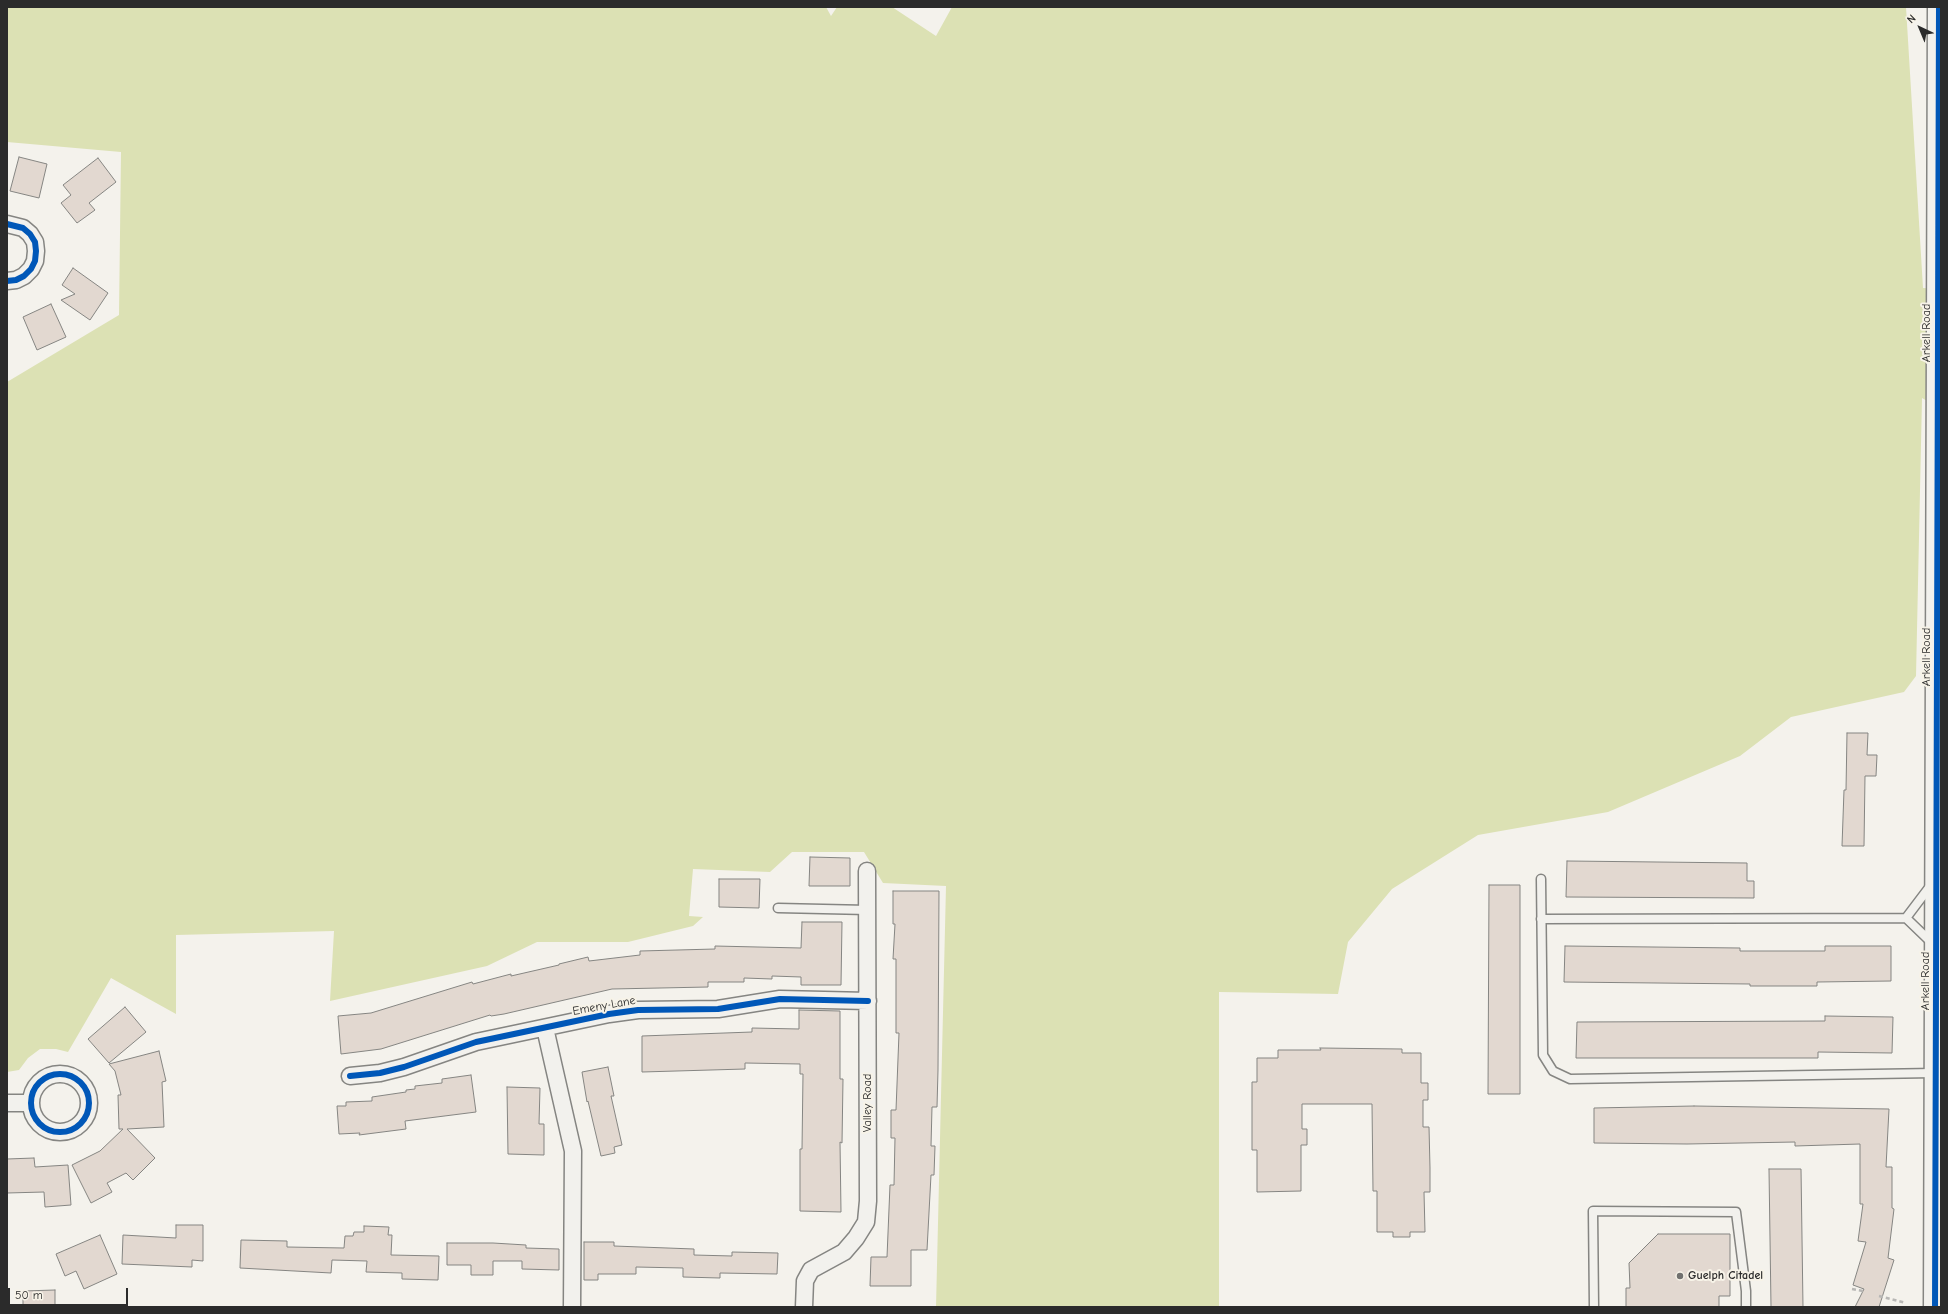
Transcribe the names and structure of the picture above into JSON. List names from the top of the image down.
{
  "streets": {
    "main road": ["Arkell Road"],
    "street": ["Emeny Lane", "Valley Road"]
  },
  "crossings": [
    ["Emeny Lane", "Valley Road"]
  ],
  "places": ["Guelph Citadel"],
  "scale_bar": "50 m",
  "north": "top left"
}
